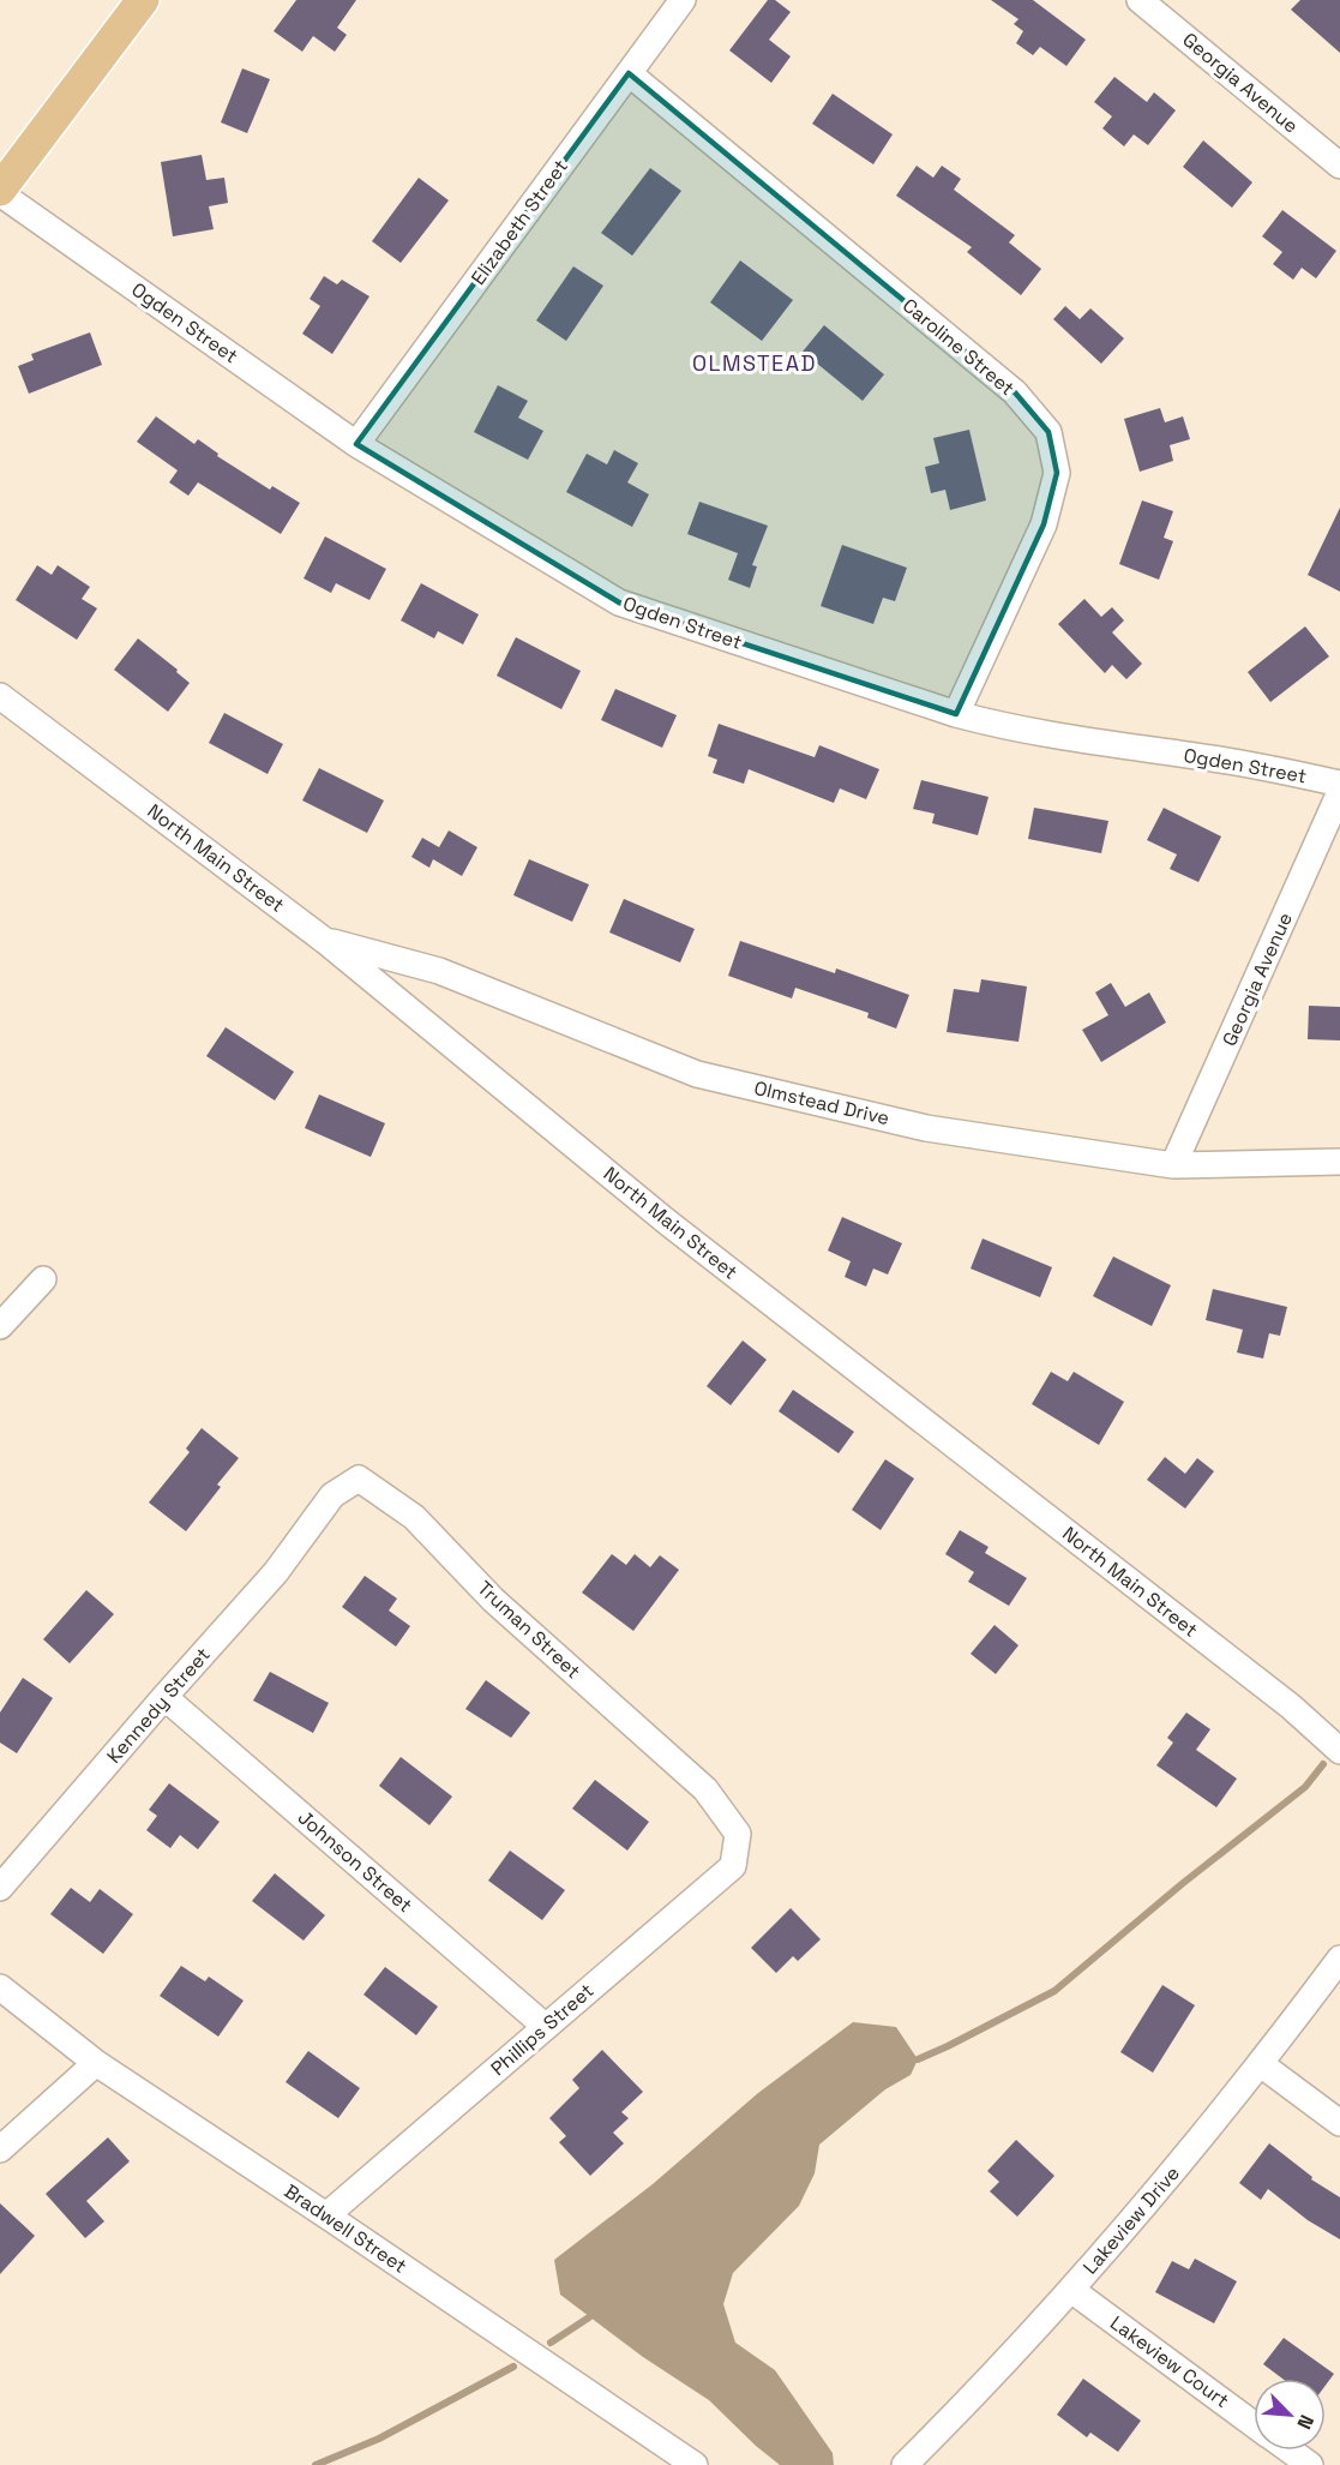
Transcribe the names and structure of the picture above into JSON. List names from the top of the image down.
{
  "streets": {
    "street": [
      "Georgia Avenue",
      "Elizabeth Street",
      "Ogden Street",
      "Caroline Street",
      "North Main Street",
      "Olmstead Drive",
      "Truman Street",
      "Kennedy Street",
      "Johnson Street",
      "Phillips Street",
      "Lakeview Drive",
      "Bradwell Street",
      "Lakeview Court"
    ]
  },
  "crossings": [
    ["Georgia Avenue", "Olmstead Drive"],
    ["Elizabeth Street", "Ogden Street"],
    ["Elizabeth Street", "Caroline Street"],
    ["Ogden Street", "Caroline Street"],
    ["North Main Street", "Olmstead Drive"],
    ["Truman Street", "Kennedy Street"],
    ["Truman Street", "Phillips Street"],
    ["Kennedy Street", "Johnson Street"],
    ["Johnson Street", "Phillips Street"],
    ["Phillips Street", "Bradwell Street"],
    ["Lakeview Drive", "Lakeview Court"]
  ],
  "districts": ["OLMSTEAD"],
  "north": "bottom right"
}
